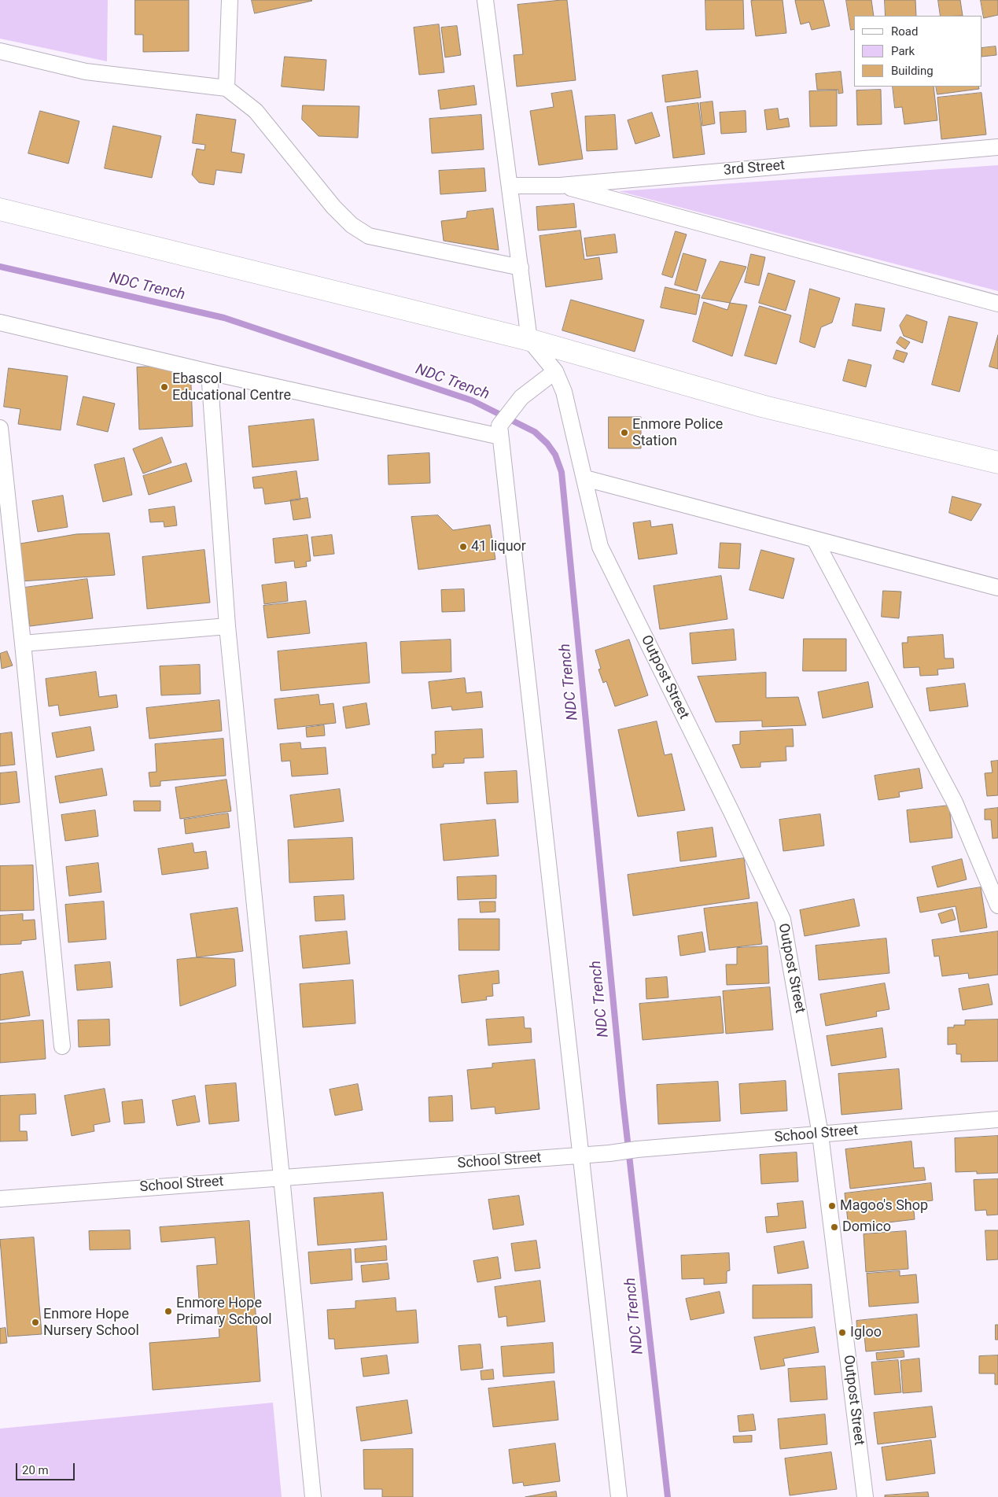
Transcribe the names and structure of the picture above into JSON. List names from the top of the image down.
{
  "streets": {
    "street": ["3rd Street", "Outpost Street", "School Street"]
  },
  "crossings": [
    ["Outpost Street", "School Street"]
  ],
  "water": ["NDC Trench"],
  "places": [
    "Ebascol Educational Centre",
    "Enmore Police Station",
    "41 liquor",
    "Magoo's Shop",
    "Domico",
    "Enmore Hope Primary School",
    "Enmore Hope Nursery School",
    "Igloo"
  ],
  "legend": ["Road", "Park", "Building"],
  "scale_bar": "20 m"
}
